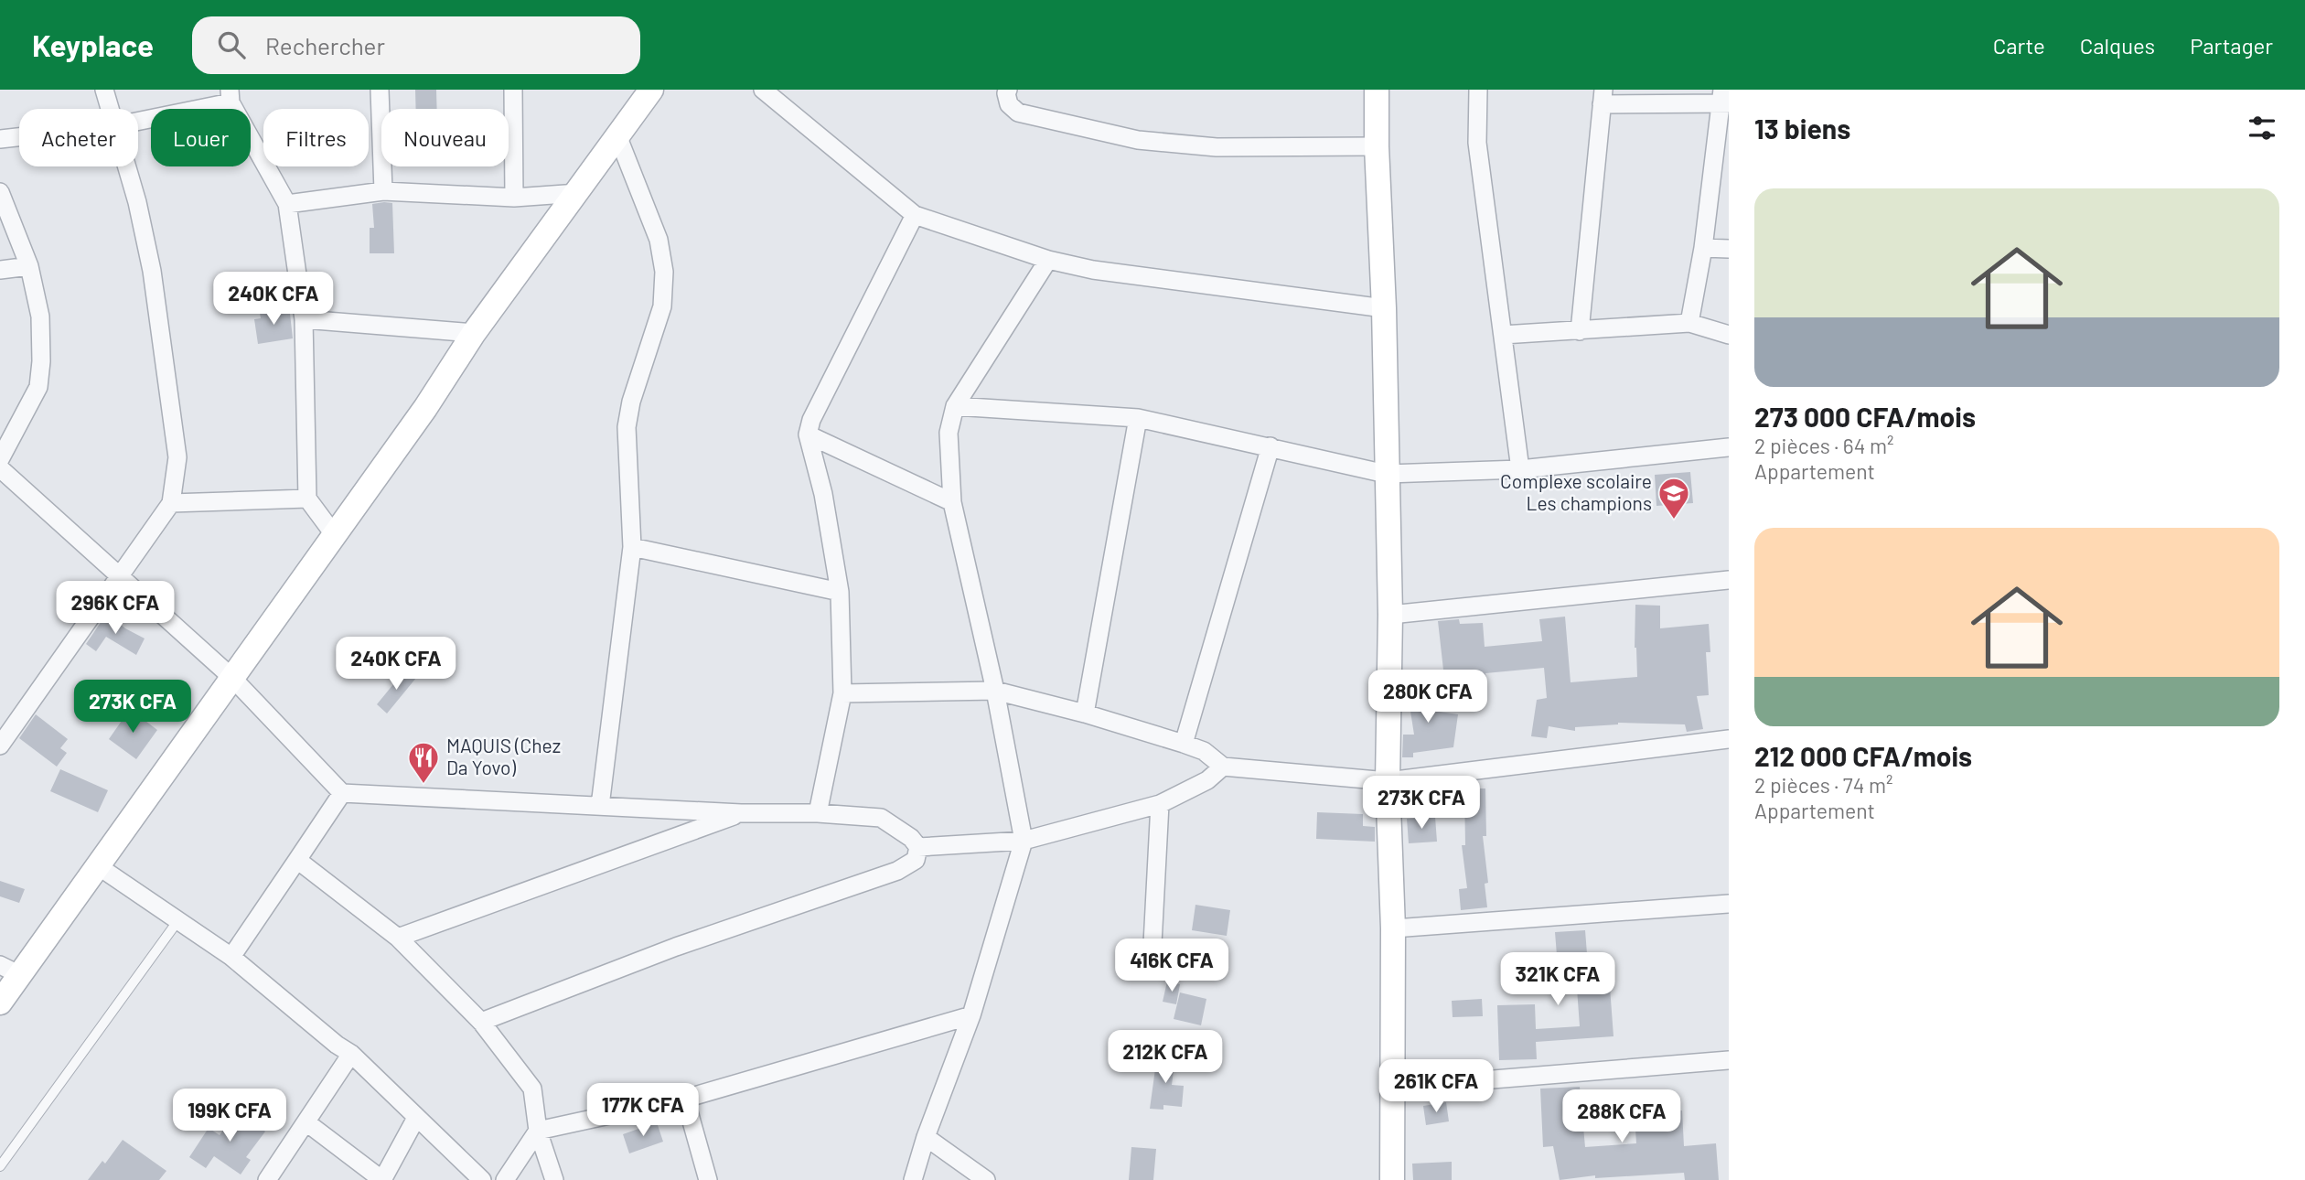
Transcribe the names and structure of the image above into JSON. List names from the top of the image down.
{
  "places": {
    "school or university": ["Complexe scolaire Les champions"],
    "restaurant": ["MAQUIS (Chez Da Yovo)"]
  },
  "page": {
    "header": "Keyplace",
    "search": "Rechercher",
    "nav": ["Carte", "Calques", "Partager"],
    "heading": "13 biens",
    "chip": [
      "Acheter",
      "Louer",
      "Filtres",
      "Nouveau"
    ],
    "list": [
      {
        "name": "273 000 CFA/mois",
        "note": "2 pièces · 64 m² · Appartement"
      },
      {
        "name": "212 000 CFA/mois",
        "note": "2 pièces · 74 m² · Appartement"
      }
    ],
    "price": [
      "240K CFA",
      "296K CFA",
      "240K CFA",
      "280K CFA",
      "273K CFA",
      "273K CFA",
      "416K CFA",
      "321K CFA",
      "212K CFA",
      "261K CFA",
      "177K CFA",
      "199K CFA",
      "288K CFA"
    ]
  }
}
